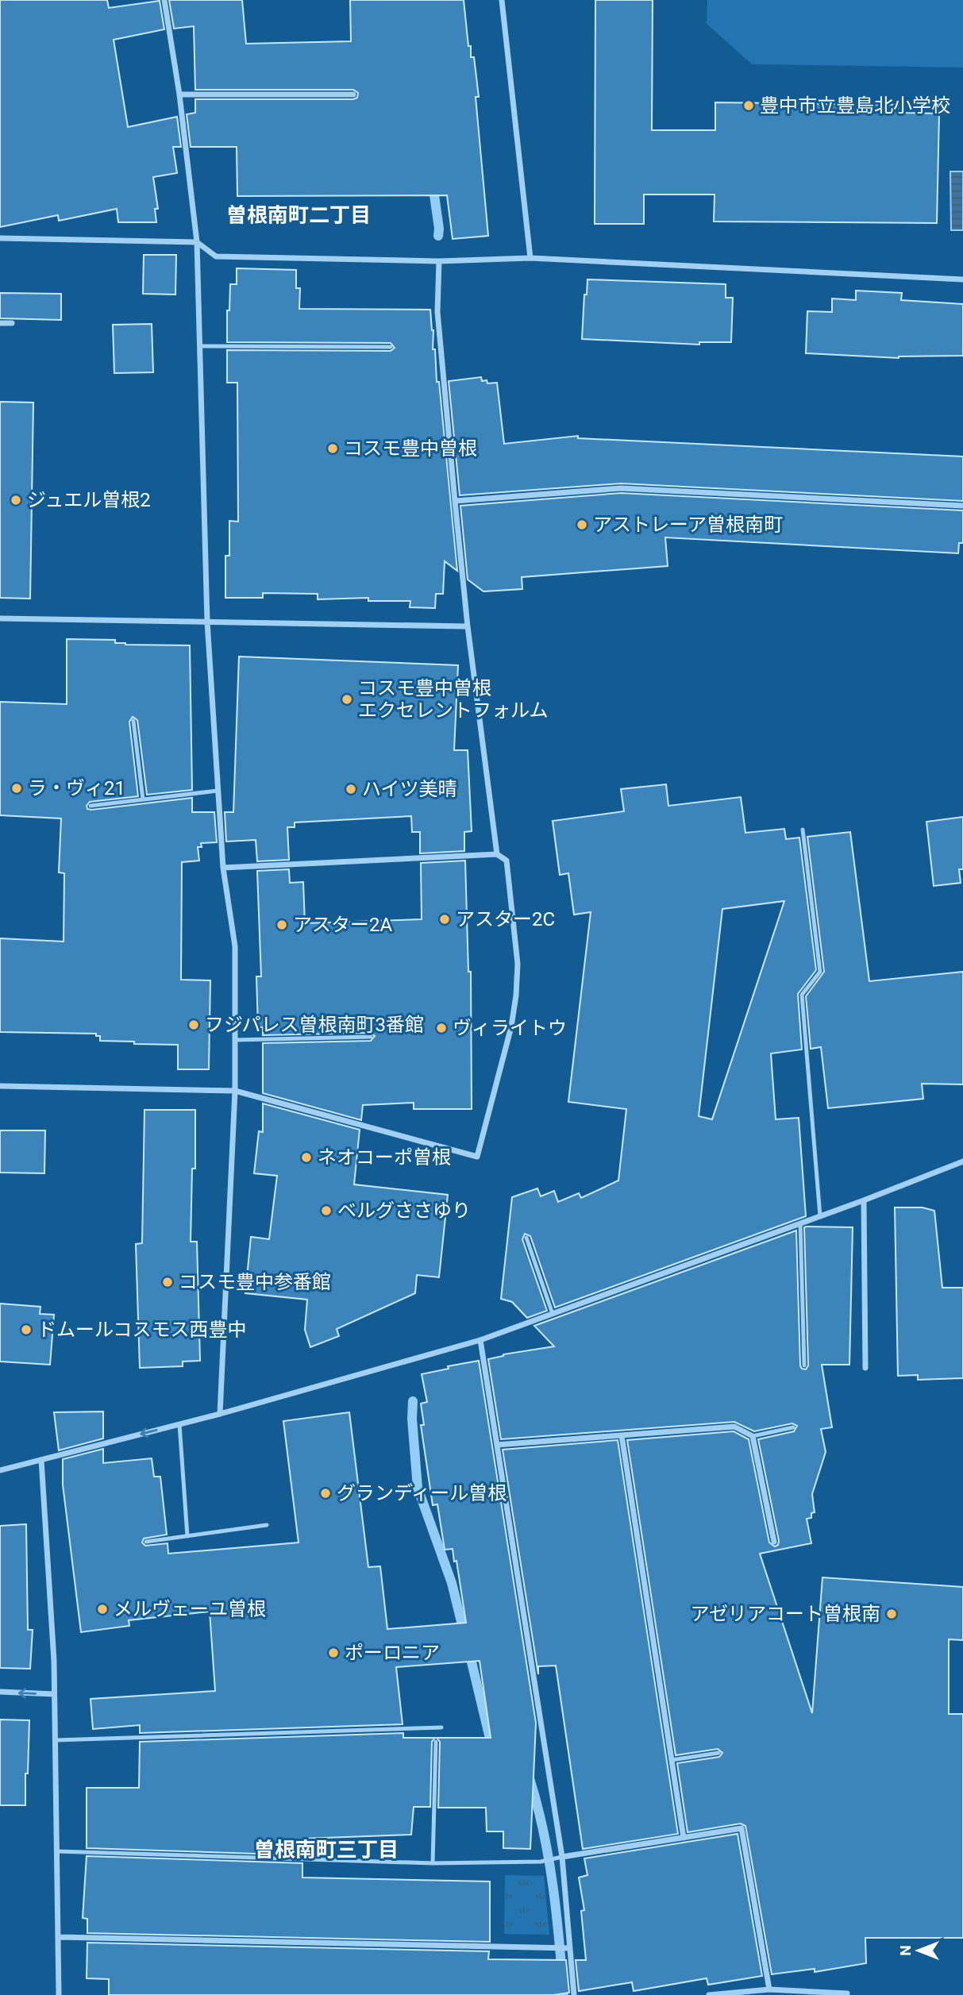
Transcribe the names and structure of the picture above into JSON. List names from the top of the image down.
{
  "districts": ["曽根南町二丁目", "曽根南町三丁目"],
  "places": [
    "豊中市立豊島北小学校",
    "コスモ豊中曽根",
    "ジュエル曽根2",
    "アストレーア曽根南町",
    "コスモ豊中曽根 エクセレントフォルム",
    "ラ・ヴィ21",
    "ハイツ美晴",
    "アスター2C",
    "アスター2A",
    "フジパレス曽根南町3番館",
    "ヴィライトウ",
    "ネオコーポ曽根",
    "ベルグささゆり",
    "コスモ豊中参番館",
    "ドムールコスモス西豊中",
    "グランディール曽根",
    "メルヴェーユ曽根",
    "アゼリアコート曽根南",
    "ポーロニア"
  ],
  "north": "left"
}
